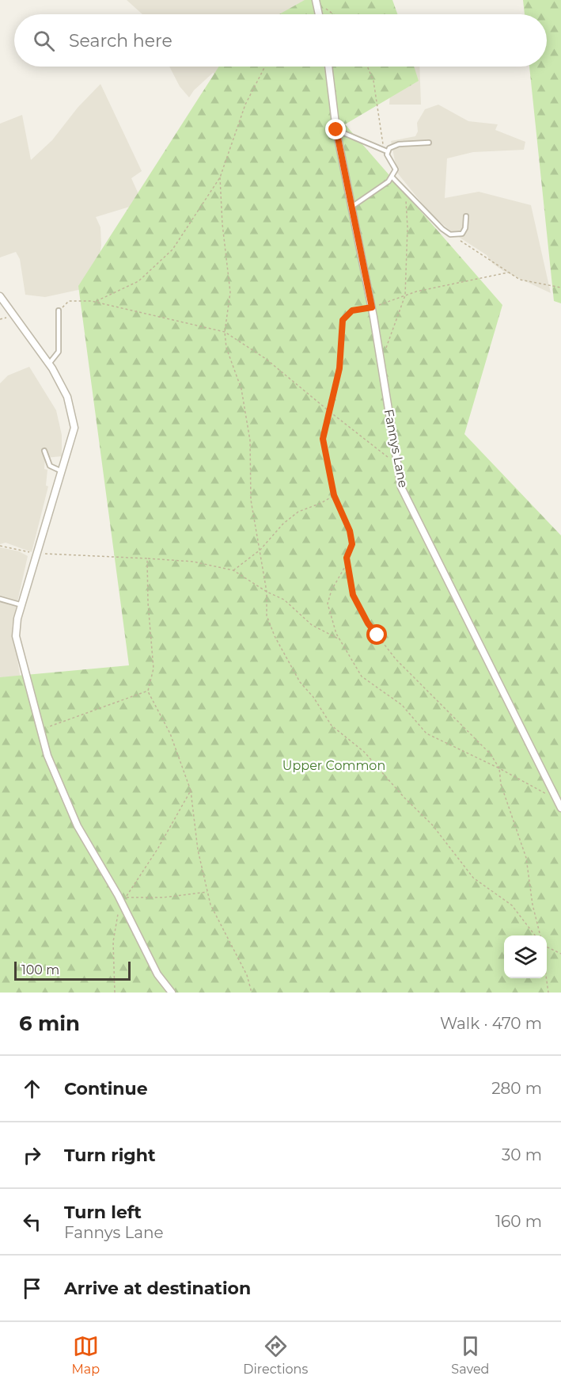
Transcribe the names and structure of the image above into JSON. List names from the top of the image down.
{
  "streets": {
    "street": ["Fannys Lane"]
  },
  "parks": ["Upper Common"],
  "scale_bar": "100 m",
  "page": {
    "search": "Search here",
    "scale": "100 m",
    "heading": ["6 min", "Walk · 470 m"],
    "list": [
      ["Continue", "280 m"],
      ["Turn right", "30 m"],
      ["Turn left", "Fannys Lane", "160 m"],
      "Arrive at destination"
    ],
    "nav": ["Map", "Directions", "Saved"]
  }
}
